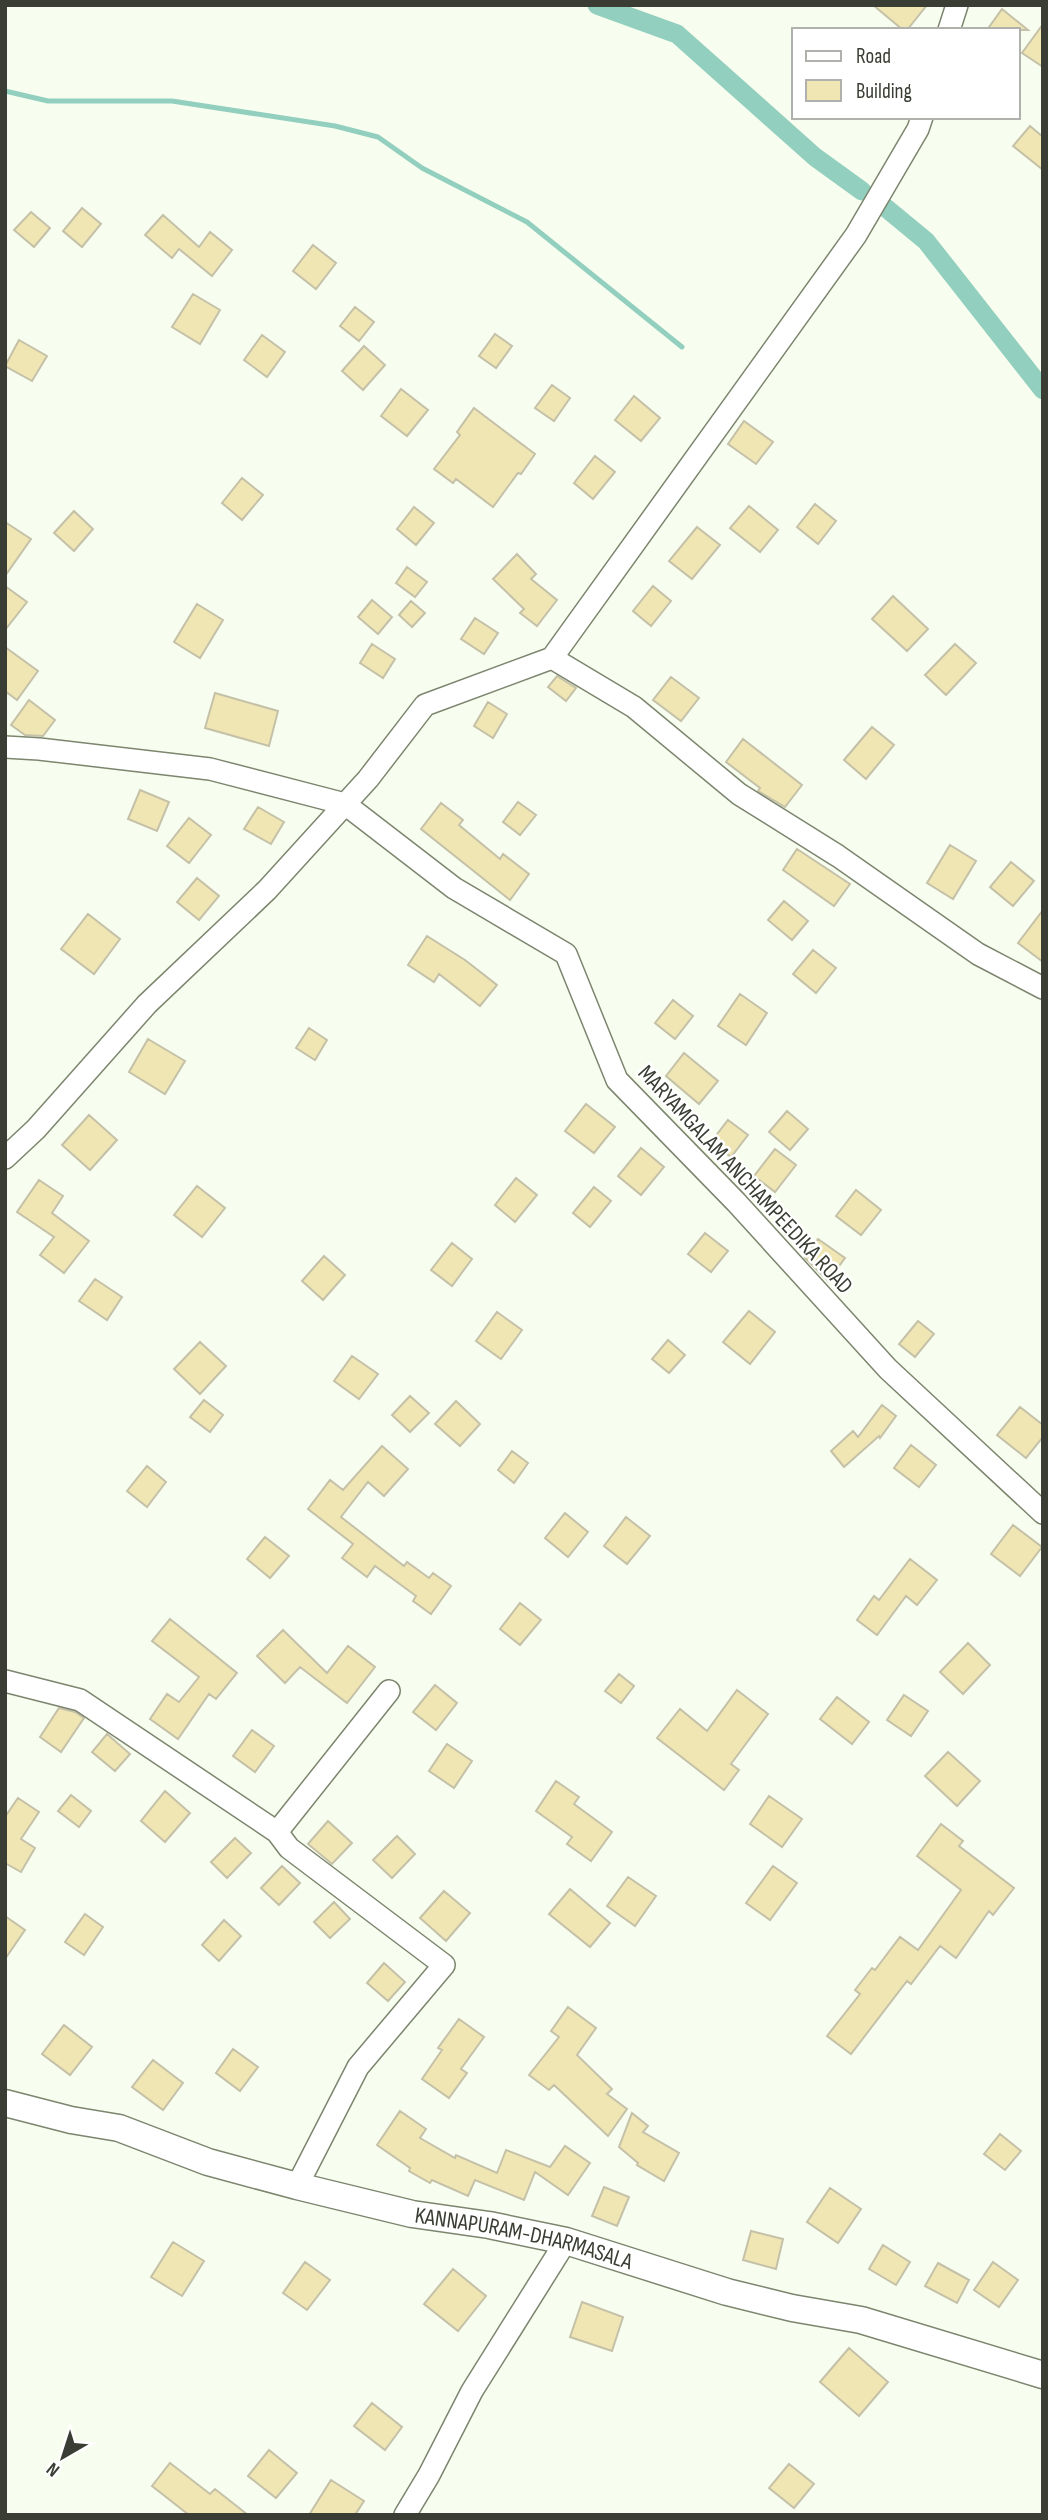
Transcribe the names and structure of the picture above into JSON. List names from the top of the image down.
{
  "streets": {
    "main road": ["KANNAPURAM-DHARMASALA"],
    "street": ["MARYAMGALAM ANCHAMPEEDIKA ROAD"]
  },
  "legend": ["Road", "Building"],
  "north": "bottom left"
}
